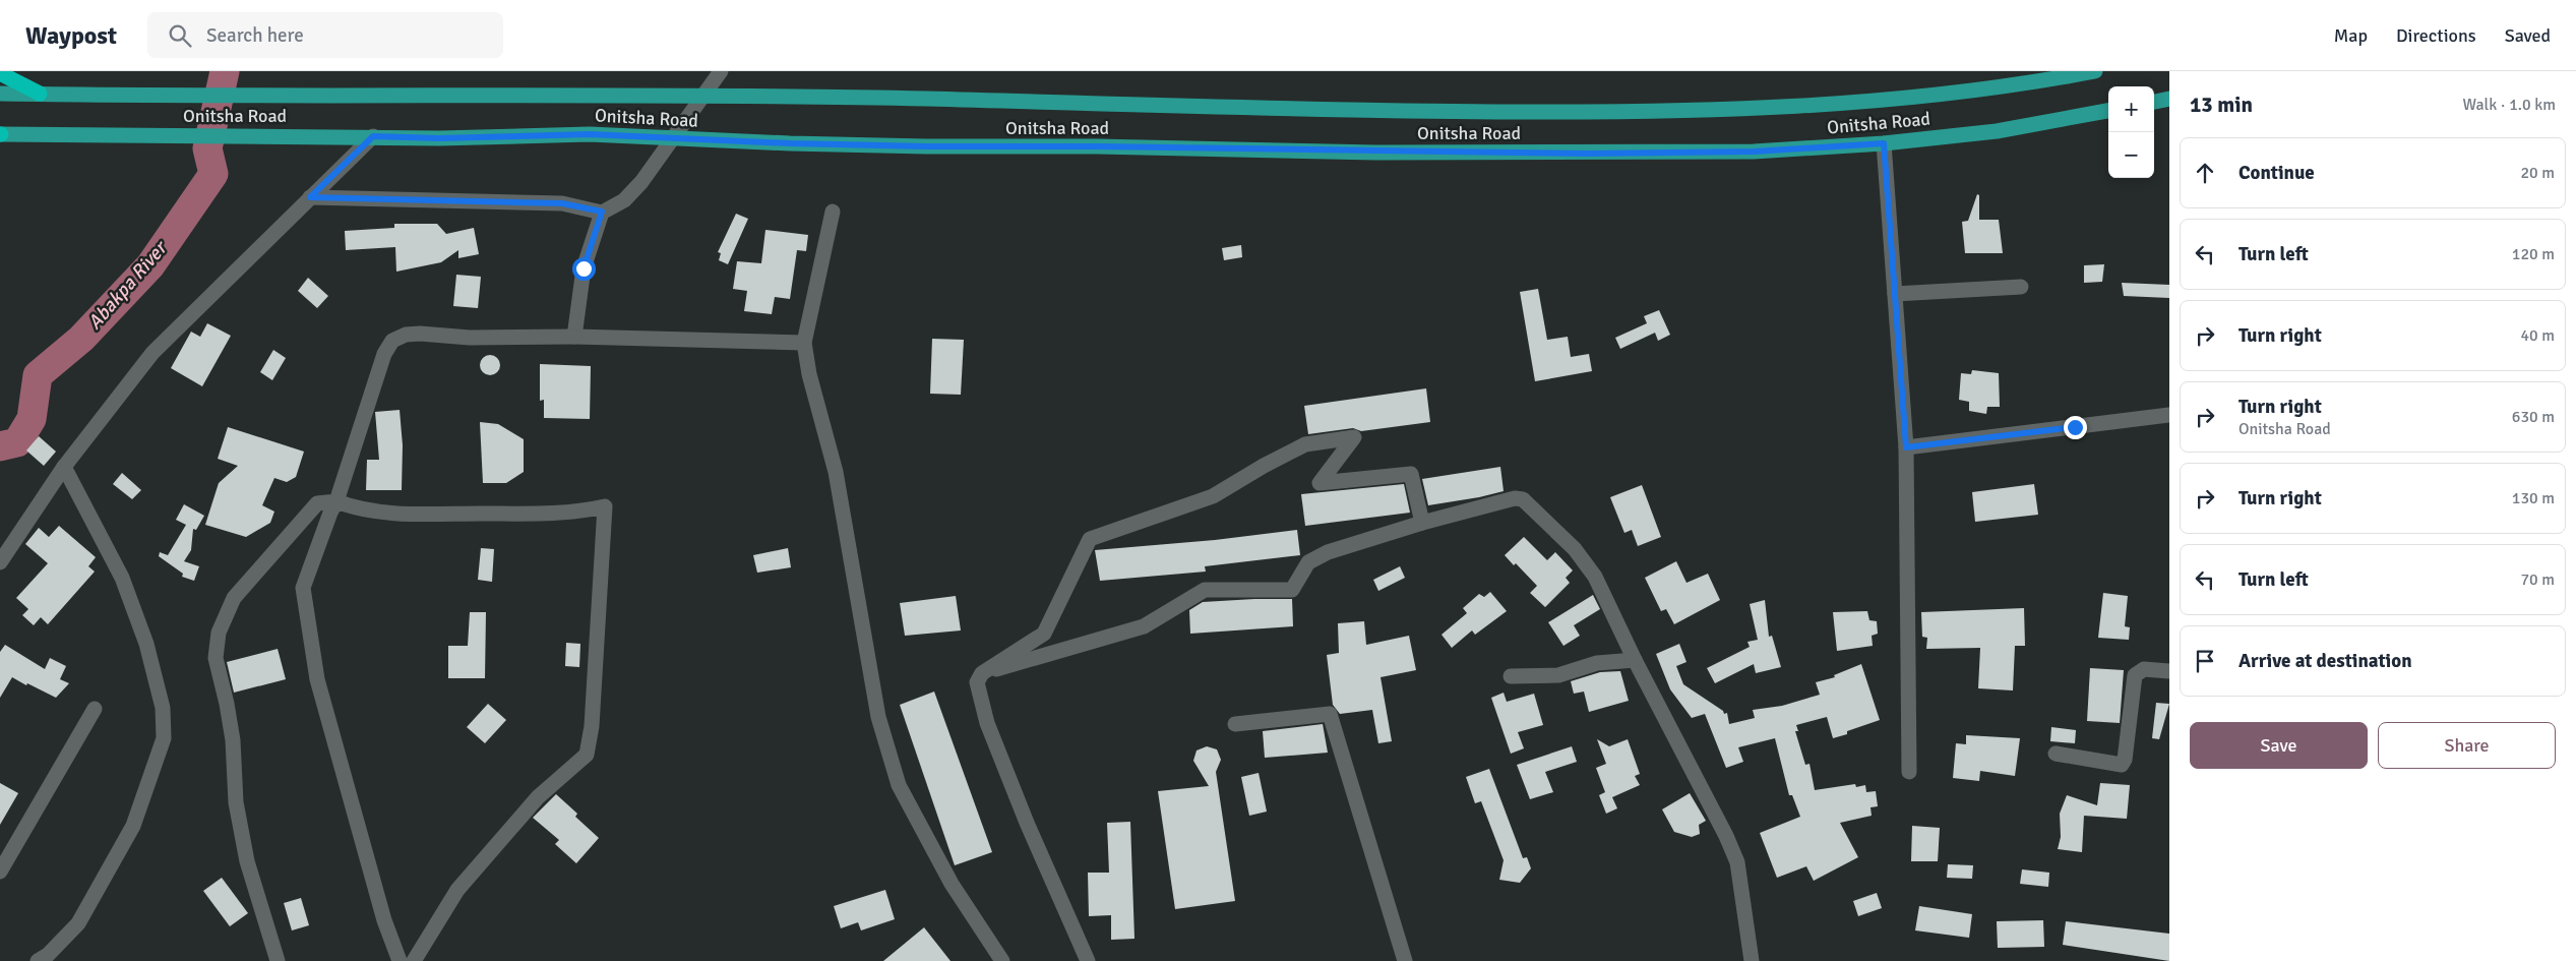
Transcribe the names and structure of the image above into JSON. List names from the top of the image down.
{
  "streets": {
    "main road": ["Onitsha Road"]
  },
  "water": ["Abakpa River"],
  "page": {
    "header": "Waypost",
    "search": "Search here",
    "nav": ["Map", "Directions", "Saved"],
    "heading": ["13 min", "Walk · 1.0 km"],
    "map_buttons": ["+", "−"],
    "list": [
      ["Continue", "20 m"],
      ["Turn left", "120 m"],
      ["Turn right", "40 m"],
      ["Turn right", "Onitsha Road", "630 m"],
      ["Turn right", "130 m"],
      ["Turn left", "70 m"],
      "Arrive at destination"
    ],
    "buttons": ["Save", "Share"]
  }
}
